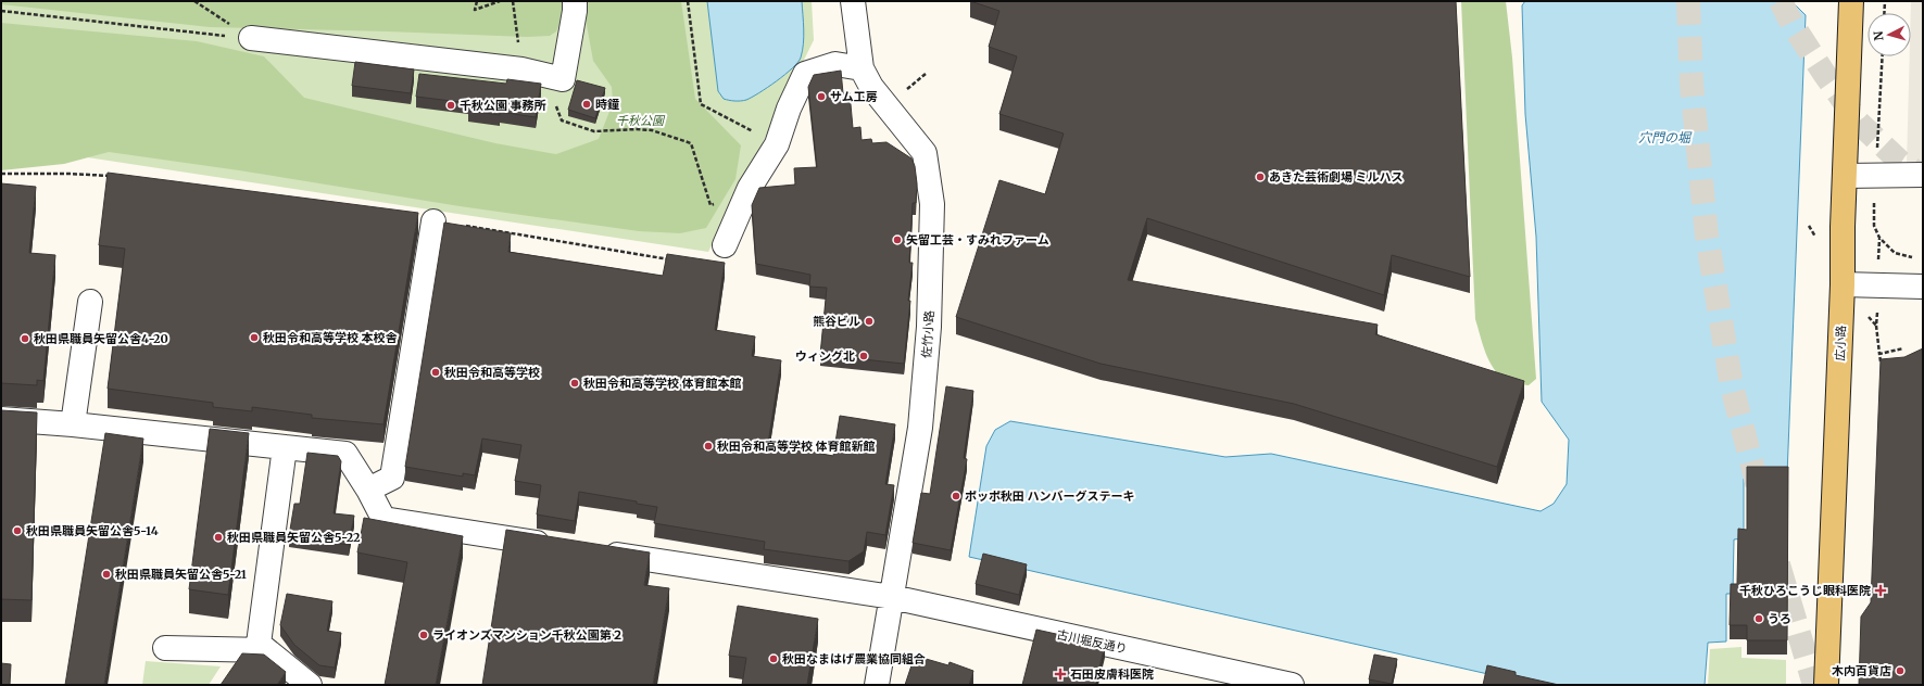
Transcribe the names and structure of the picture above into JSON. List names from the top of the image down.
{
  "streets": {
    "main road": ["広小路"],
    "street": ["佐竹小路", "古川堀反通り"]
  },
  "crossings": [
    ["佐竹小路", "古川堀反通り"]
  ],
  "water": ["穴門の堀"],
  "parks": ["千秋公園"],
  "places": {
    "other": [
      "サム工房",
      "時鐘",
      "千秋公園 事務所",
      "あきた芸術劇場 ミルハス",
      "矢留工芸・すみれファーム",
      "熊谷ビル",
      "秋田令和高等学校 本校舎",
      "秋田県職員矢留公舎4-20",
      "ウィング北",
      "秋田令和高等学校",
      "秋田令和高等学校 体育館本館",
      "秋田令和高等学校 体育館新館",
      "ポッポ秋田 ハンバーグステーキ",
      "秋田県職員矢留公舎5-14",
      "秋田県職員矢留公舎5-22",
      "秋田県職員矢留公舎5-21",
      "うろ",
      "ライオンズマンション千秋公園第２",
      "秋田なまはげ農業協同組合",
      "木内百貨店"
    ],
    "health": ["千秋ひろこうじ眼科医院", "石田皮膚科医院"]
  },
  "north": "left"
}
